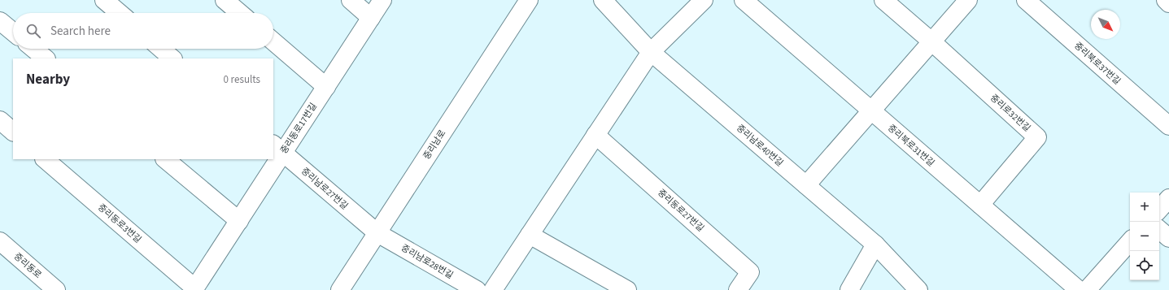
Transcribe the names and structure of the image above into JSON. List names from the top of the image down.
{
  "streets": {
    "street": [
      "중리북로37번길",
      "중리로32번길",
      "중리동로17번길",
      "중리남로",
      "중리남로40번길",
      "중리북로31번길",
      "중리남로27번길",
      "중리동로27번길",
      "중리동로3번길",
      "중리남로28번길",
      "중리동로"
    ]
  },
  "crossings": [
    ["중리로32번길", "중리북로31번길"],
    ["중리동로17번길", "중리남로27번길"],
    ["중리동로17번길", "중리동로3번길"],
    ["중리남로", "중리남로27번길"],
    ["중리남로", "중리남로28번길"],
    ["중리남로27번길", "중리남로28번길"]
  ],
  "north": "bottom right",
  "page": {
    "search": "Search here",
    "heading": ["Nearby", "0 results"],
    "map_buttons": ["+", "−"]
  }
}
